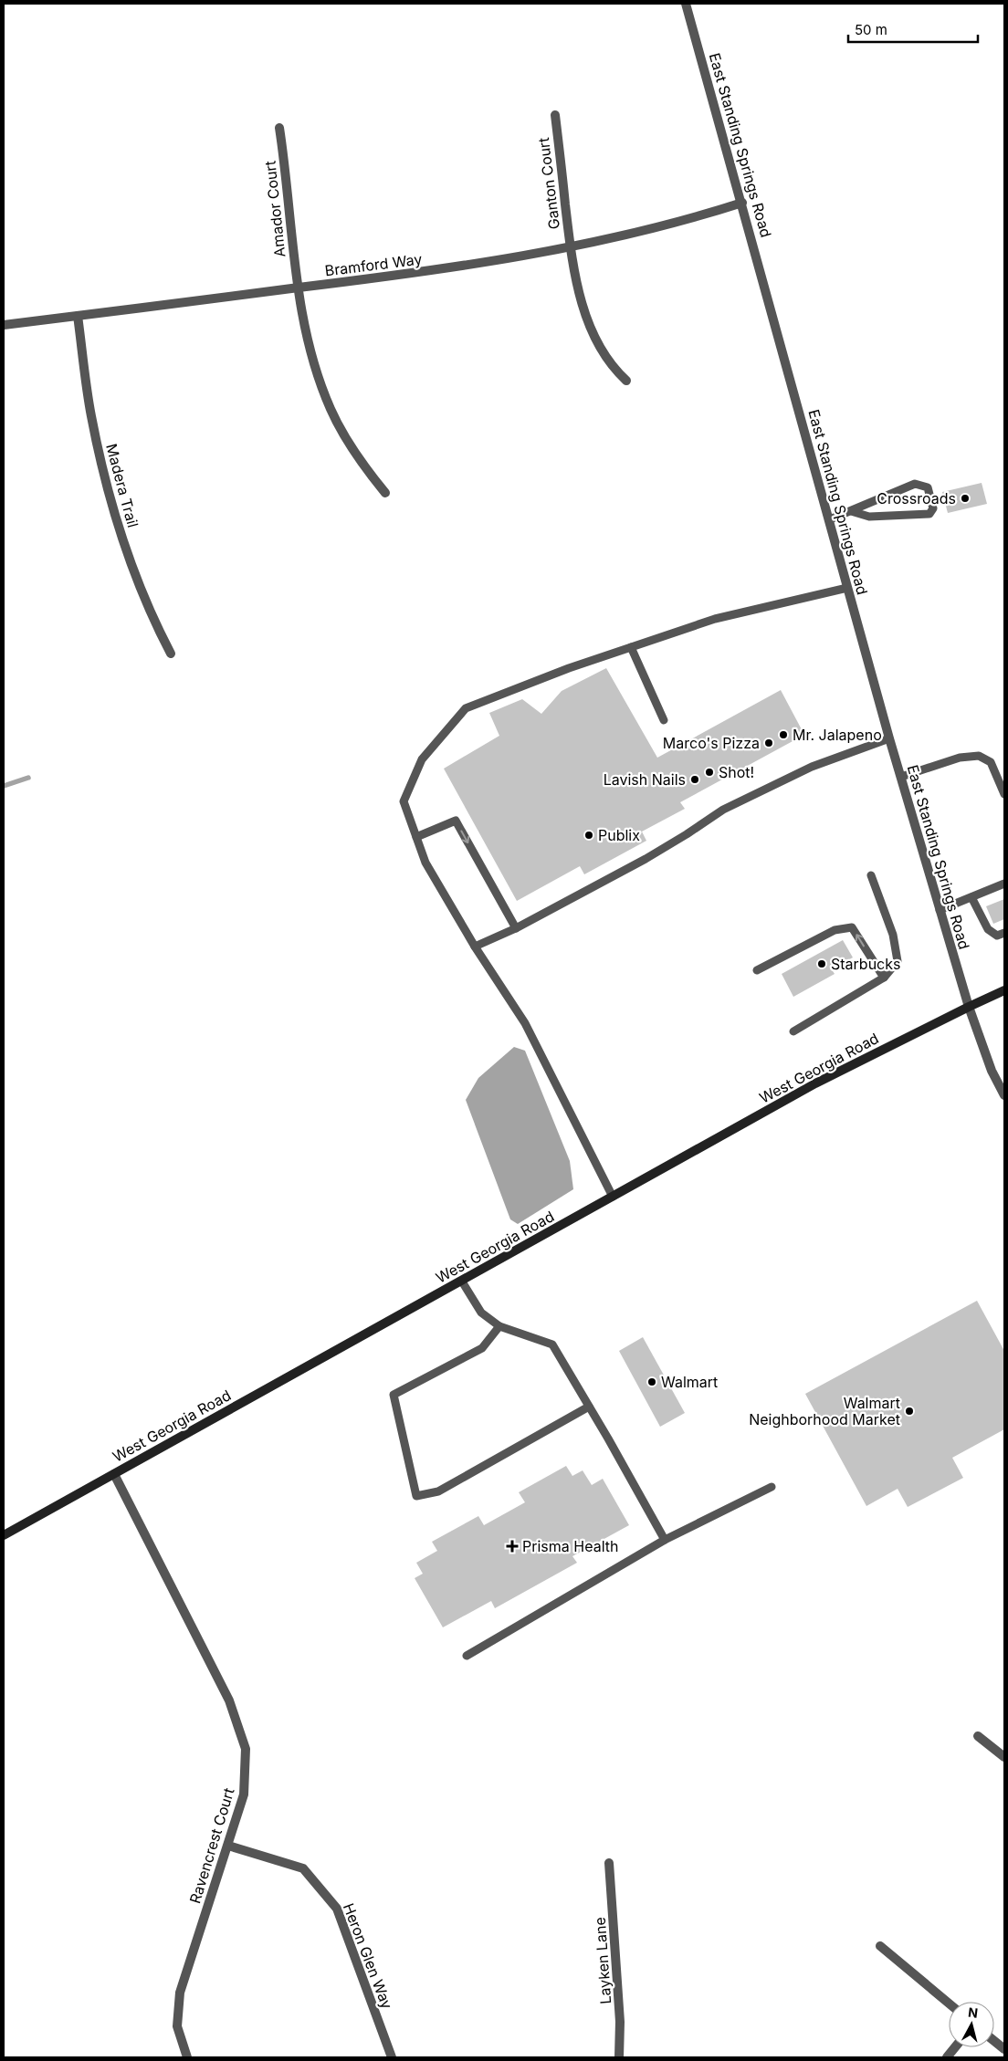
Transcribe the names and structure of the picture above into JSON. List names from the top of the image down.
{
  "streets": {
    "main road": ["West Georgia Road"],
    "street": [
      "East Standing Springs Road",
      "Ganton Court",
      "Amador Court",
      "Bramford Way",
      "Madera Trail",
      "Ravencrest Court",
      "Heron Glen Way",
      "Layken Lane"
    ]
  },
  "crossings": [
    ["East Standing Springs Road", "Bramford Way"],
    ["East Standing Springs Road", "West Georgia Road"],
    ["Ganton Court", "Bramford Way"],
    ["Amador Court", "Bramford Way"],
    ["Bramford Way", "Madera Trail"],
    ["West Georgia Road", "Ravencrest Court"],
    ["Ravencrest Court", "Heron Glen Way"]
  ],
  "places": {
    "other": [
      "Crossroads",
      "Mr. Jalapeno",
      "Marco's Pizza",
      "Shot!",
      "Lavish Nails",
      "Publix",
      "Starbucks",
      "Walmart",
      "Walmart Neighborhood Market"
    ],
    "health": ["Prisma Health"]
  },
  "scale_bar": "50 m",
  "north": "top"
}
